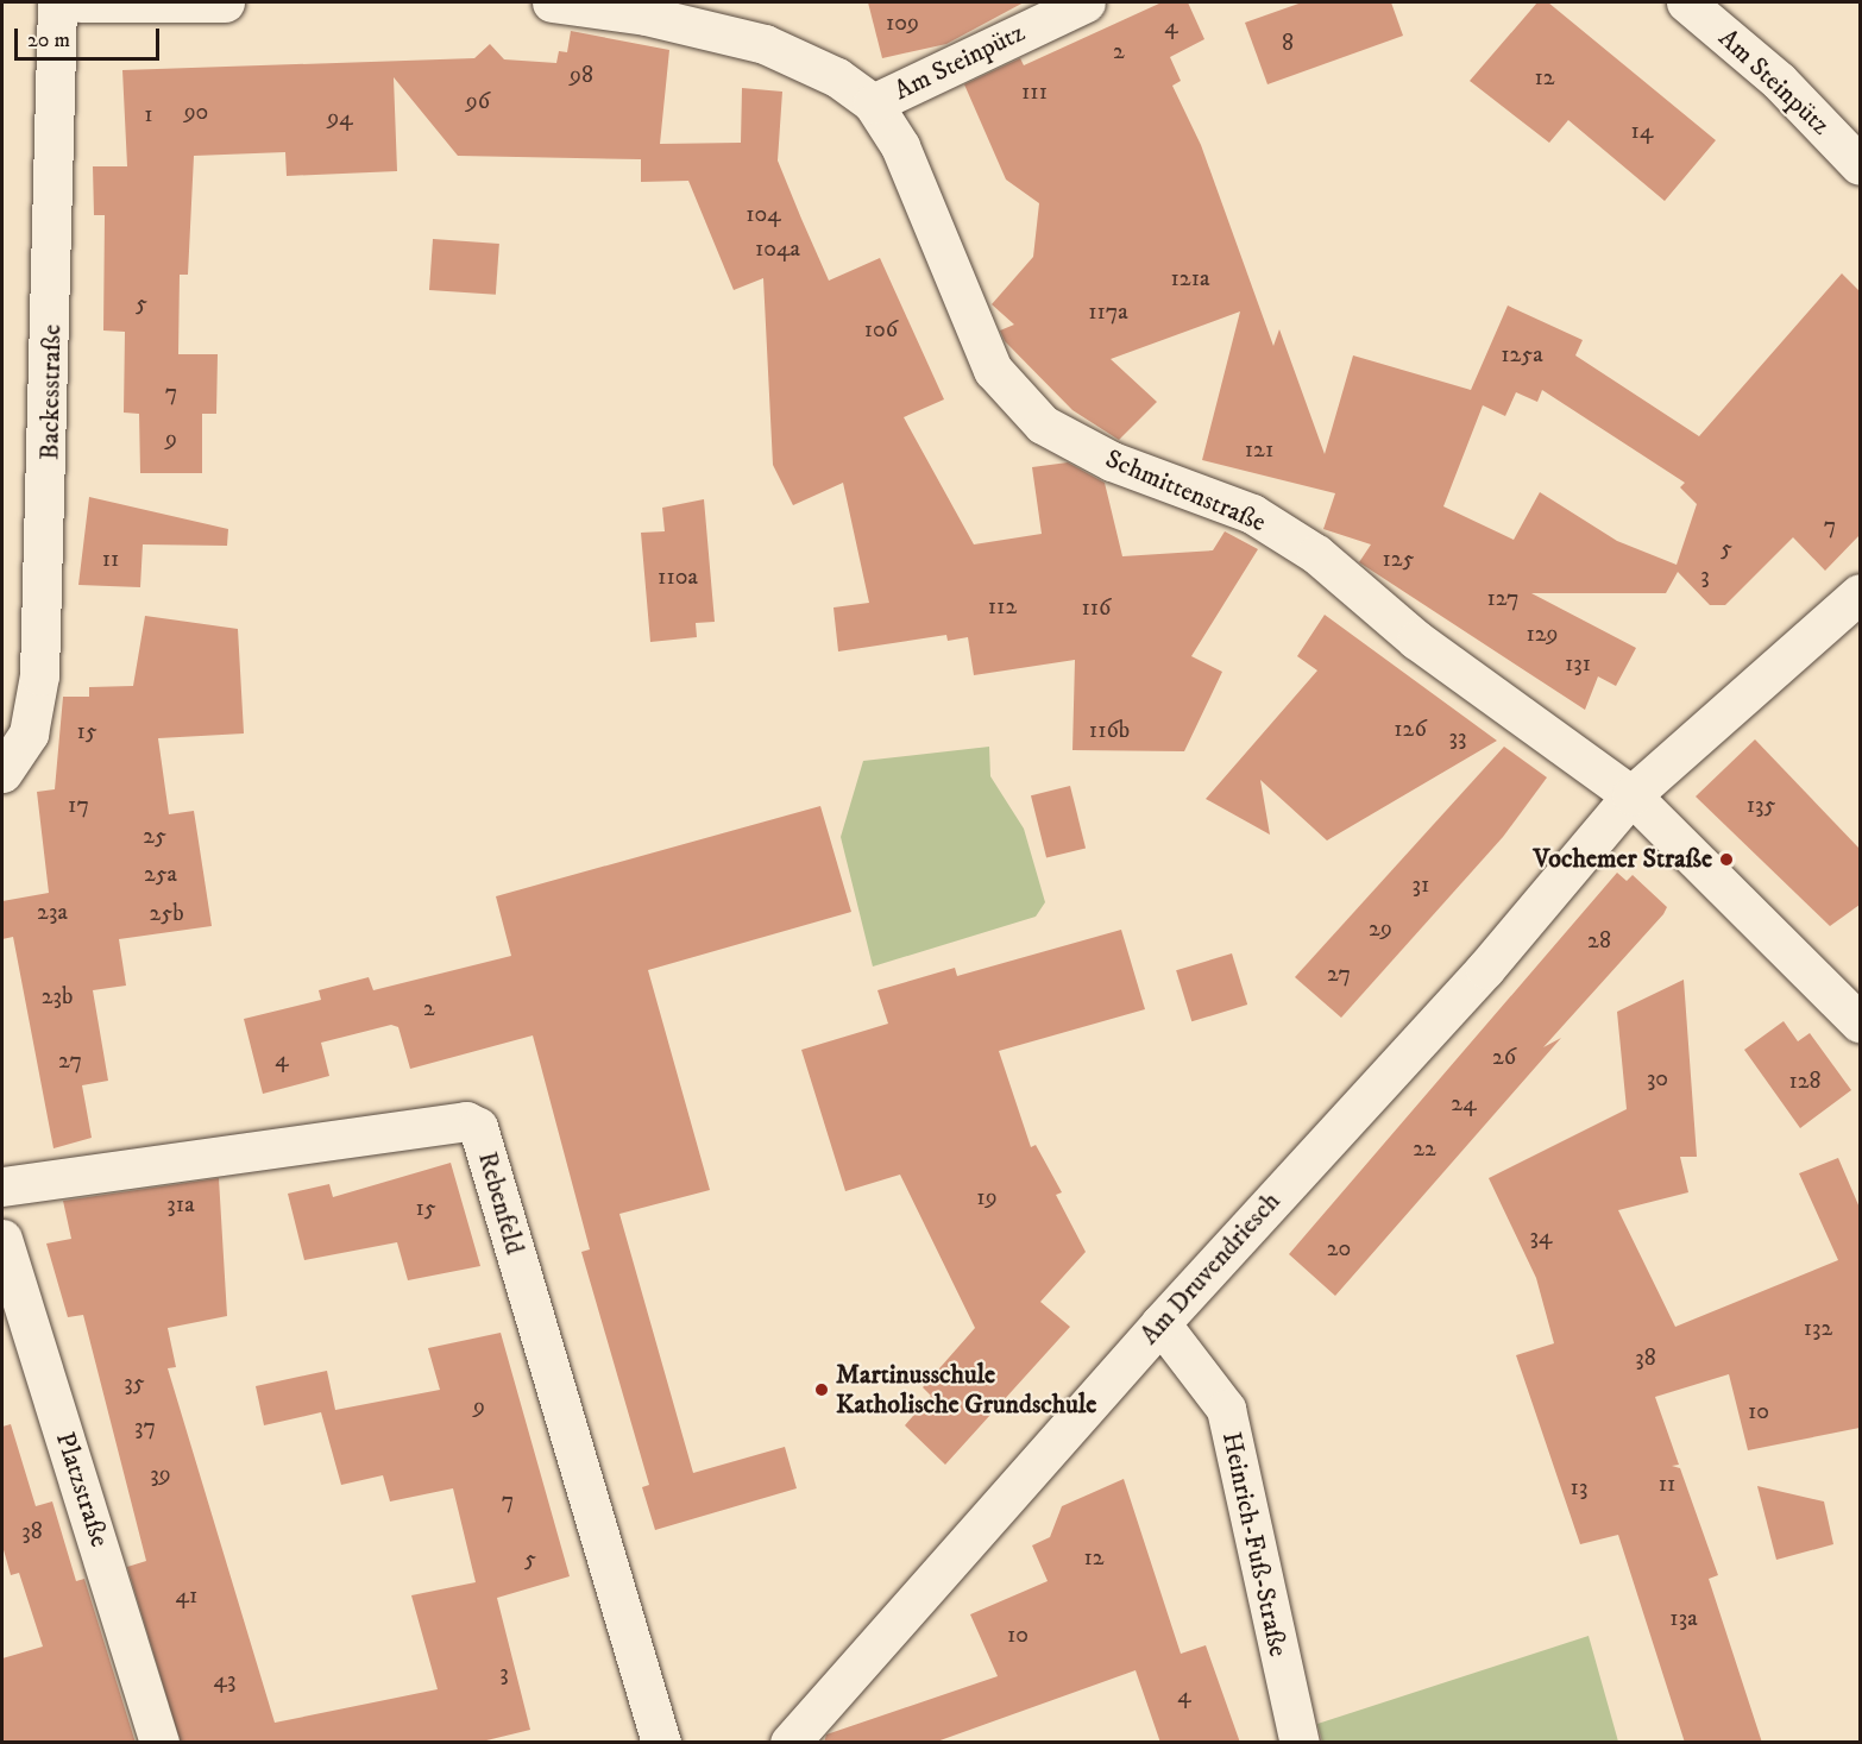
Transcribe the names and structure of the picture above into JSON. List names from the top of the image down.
{
  "streets": {
    "street": [
      "Am Steinpütz",
      "Backesstraße",
      "Schmittenstraße",
      "Rebenfeld",
      "Am Druvendriesch",
      "Platzstraße",
      "Heinrich-Fuß-Straße"
    ]
  },
  "crossings": [
    ["Am Steinpütz", "Schmittenstraße"],
    ["Schmittenstraße", "Am Druvendriesch"],
    ["Am Druvendriesch", "Heinrich-Fuß-Straße"]
  ],
  "places": ["Vochemer Straße", "Martinusschule Katholische Grundschule"],
  "house_numbers": [
    "109",
    "4",
    "8",
    "2",
    "98",
    "12",
    "111",
    "96",
    "90",
    "1",
    "94",
    "14",
    "104",
    "104a",
    "121a",
    "5",
    "117a",
    "106",
    "125a",
    "7",
    "9",
    "121",
    "7",
    "5",
    "11",
    "125",
    "3",
    "110a",
    "127",
    "112",
    "116",
    "129",
    "131",
    "126",
    "116b",
    "15",
    "33",
    "17",
    "135",
    "25",
    "25a",
    "31",
    "23a",
    "25b",
    "29",
    "28",
    "27",
    "23b",
    "2",
    "26",
    "4",
    "27",
    "30",
    "128",
    "24",
    "22",
    "19",
    "31a",
    "15",
    "34",
    "20",
    "132",
    "38",
    "35",
    "9",
    "10",
    "37",
    "39",
    "11",
    "13",
    "7",
    "38",
    "12",
    "5",
    "41",
    "13a",
    "10",
    "3",
    "43",
    "4"
  ],
  "scale_bar": "20 m"
}
